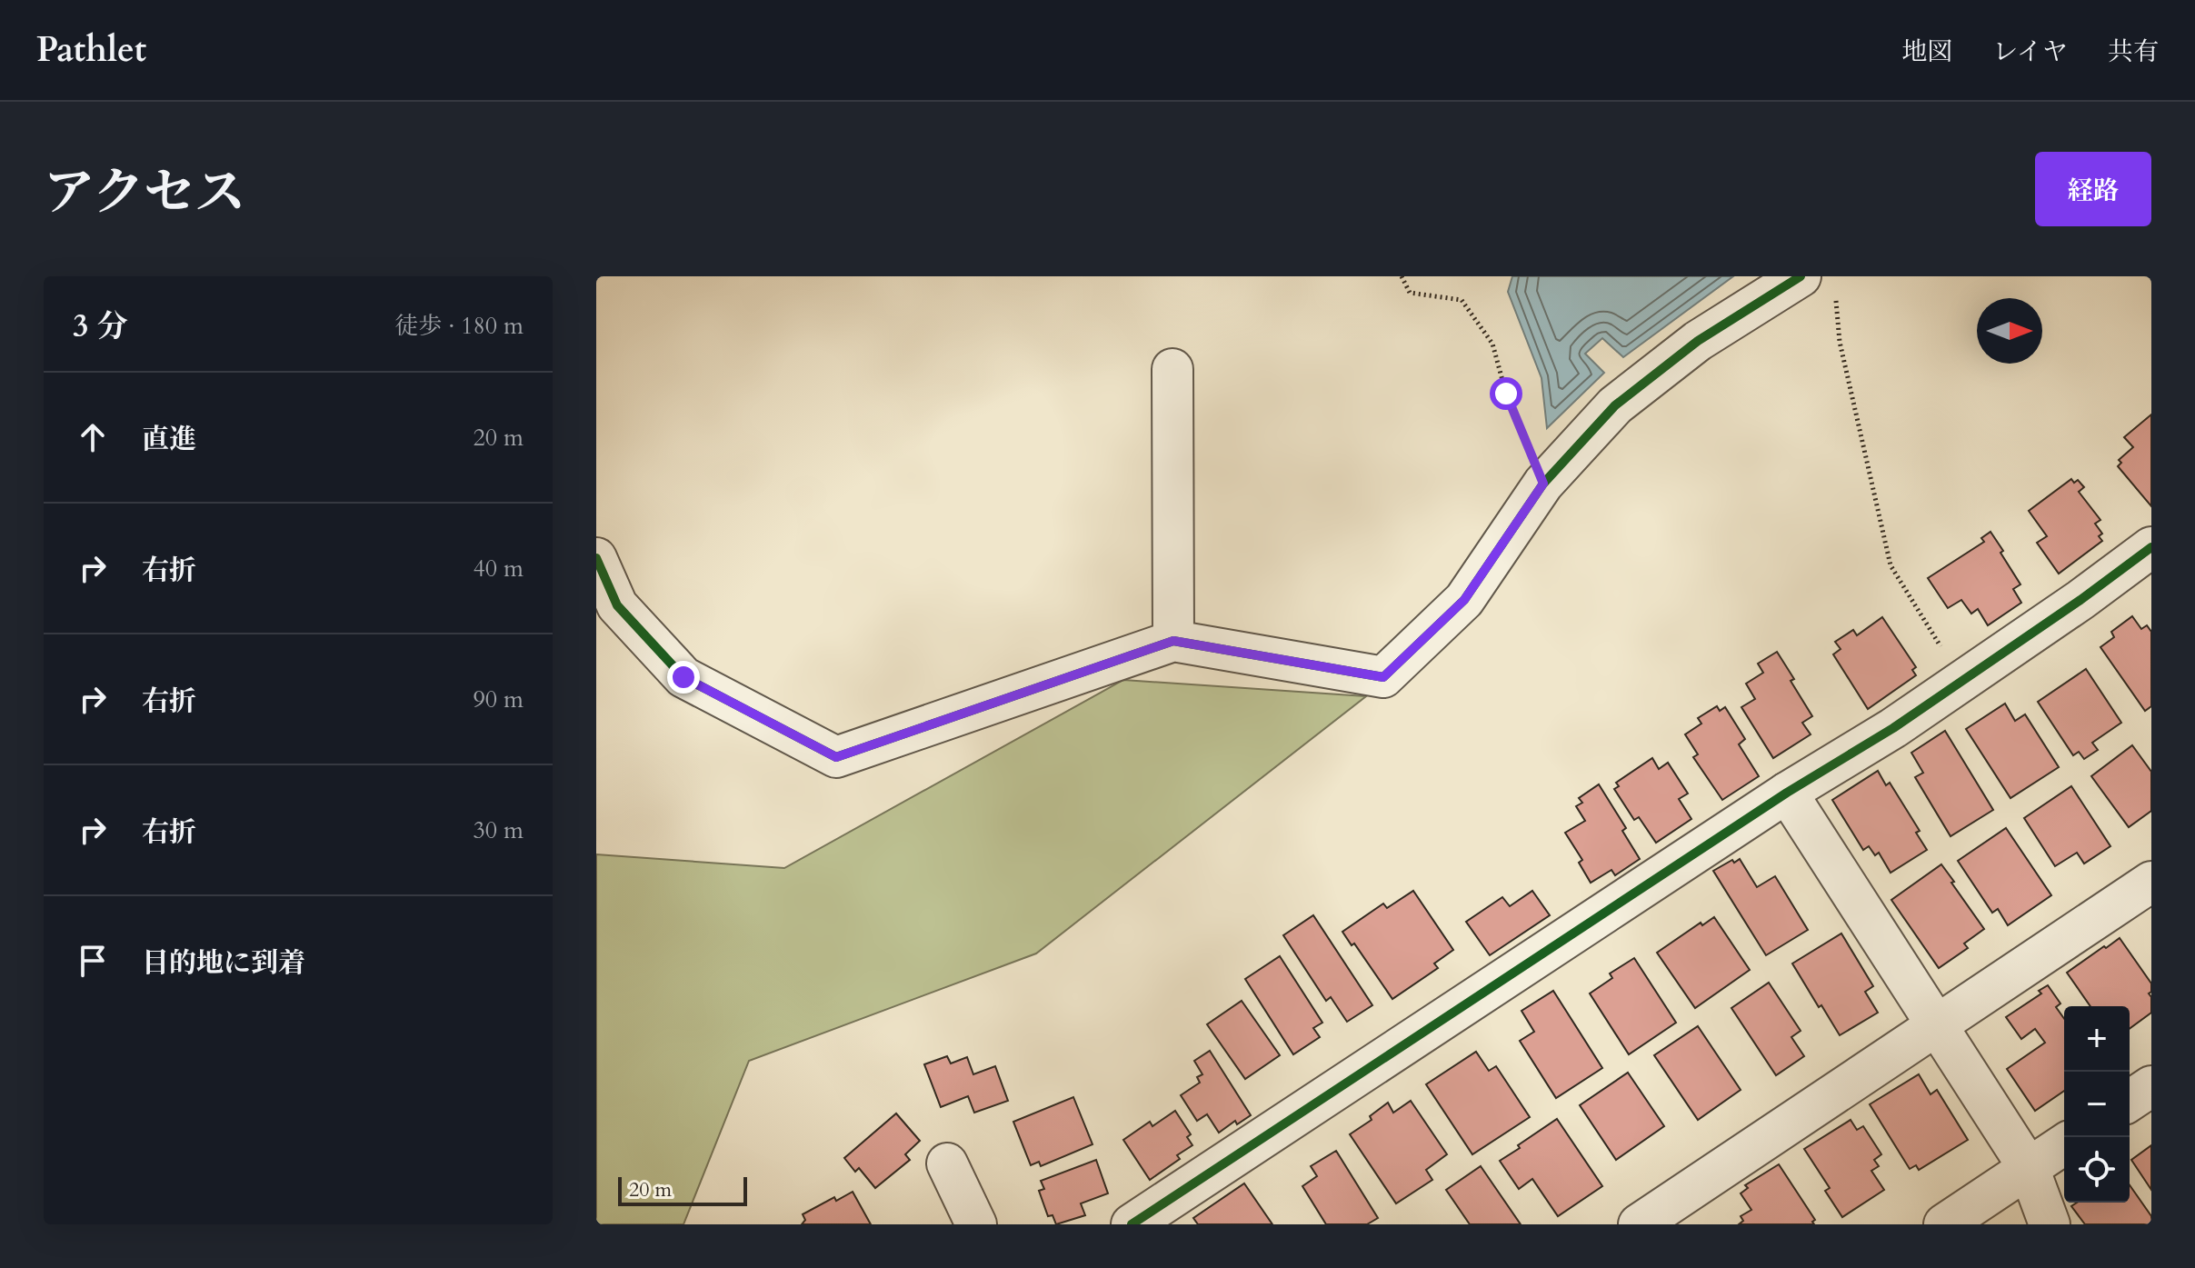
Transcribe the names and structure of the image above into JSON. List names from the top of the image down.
{
  "scale_bar": "20 m",
  "north": "right",
  "page": {
    "header": "Pathlet",
    "nav": ["地図", "レイヤ", "共有"],
    "title": "アクセス",
    "buttons": "経路",
    "heading": ["3 分", "徒歩 · 180 m"],
    "list": [
      ["直進", "20 m"],
      ["右折", "40 m"],
      ["右折", "90 m"],
      ["右折", "30 m"],
      "目的地に到着"
    ],
    "map_buttons": ["+", "−"],
    "scale": "20 m"
  }
}
